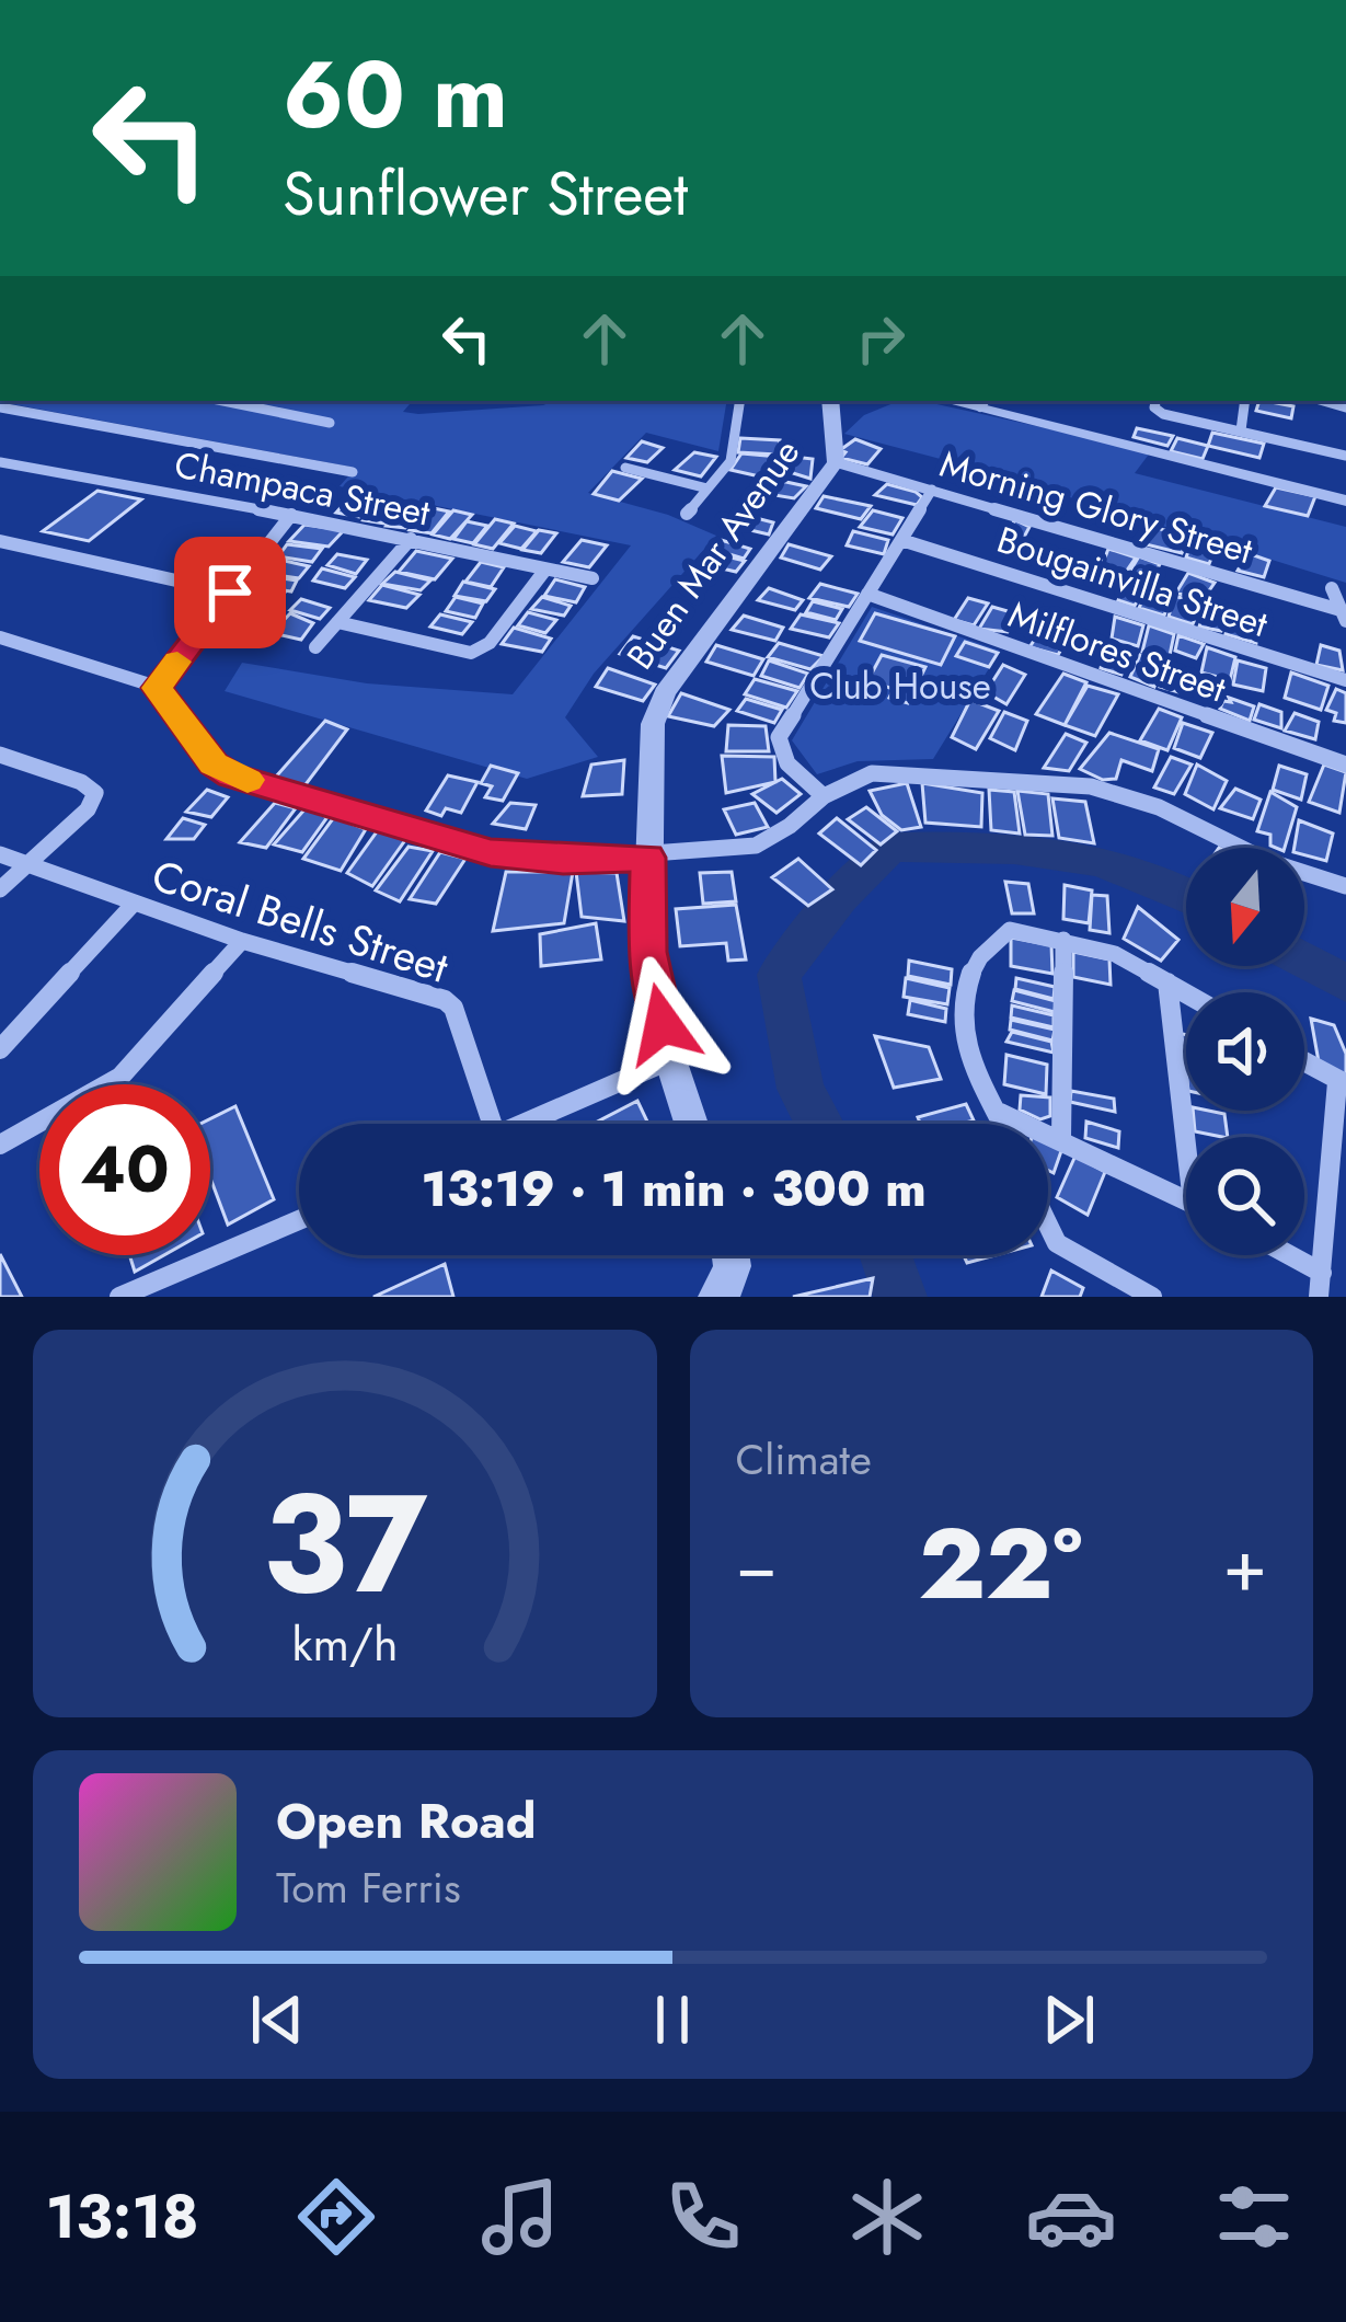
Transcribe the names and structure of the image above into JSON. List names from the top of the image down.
{
  "streets": {
    "street": [
      "Champaca Street",
      "Morning Glory Street",
      "Buen Mar Avenue",
      "Bougainvilla Street",
      "Milflores Street",
      "Coral Bells Street"
    ]
  },
  "crossings": [
    ["Morning Glory Street", "Buen Mar Avenue"]
  ],
  "parks": ["Club House"],
  "north": "bottom",
  "page": {
    "turn": ["60 m", "Sunflower Street"],
    "limit": "40",
    "trip": "13:19 · 1 min · 300 m",
    "tile": "Climate",
    "heat": ["−", "22°", "+"],
    "song": ["Open Road", "Tom Ferris"],
    "tabs": "13:18",
    "gauge": ["37", "km/h"]
  }
}
